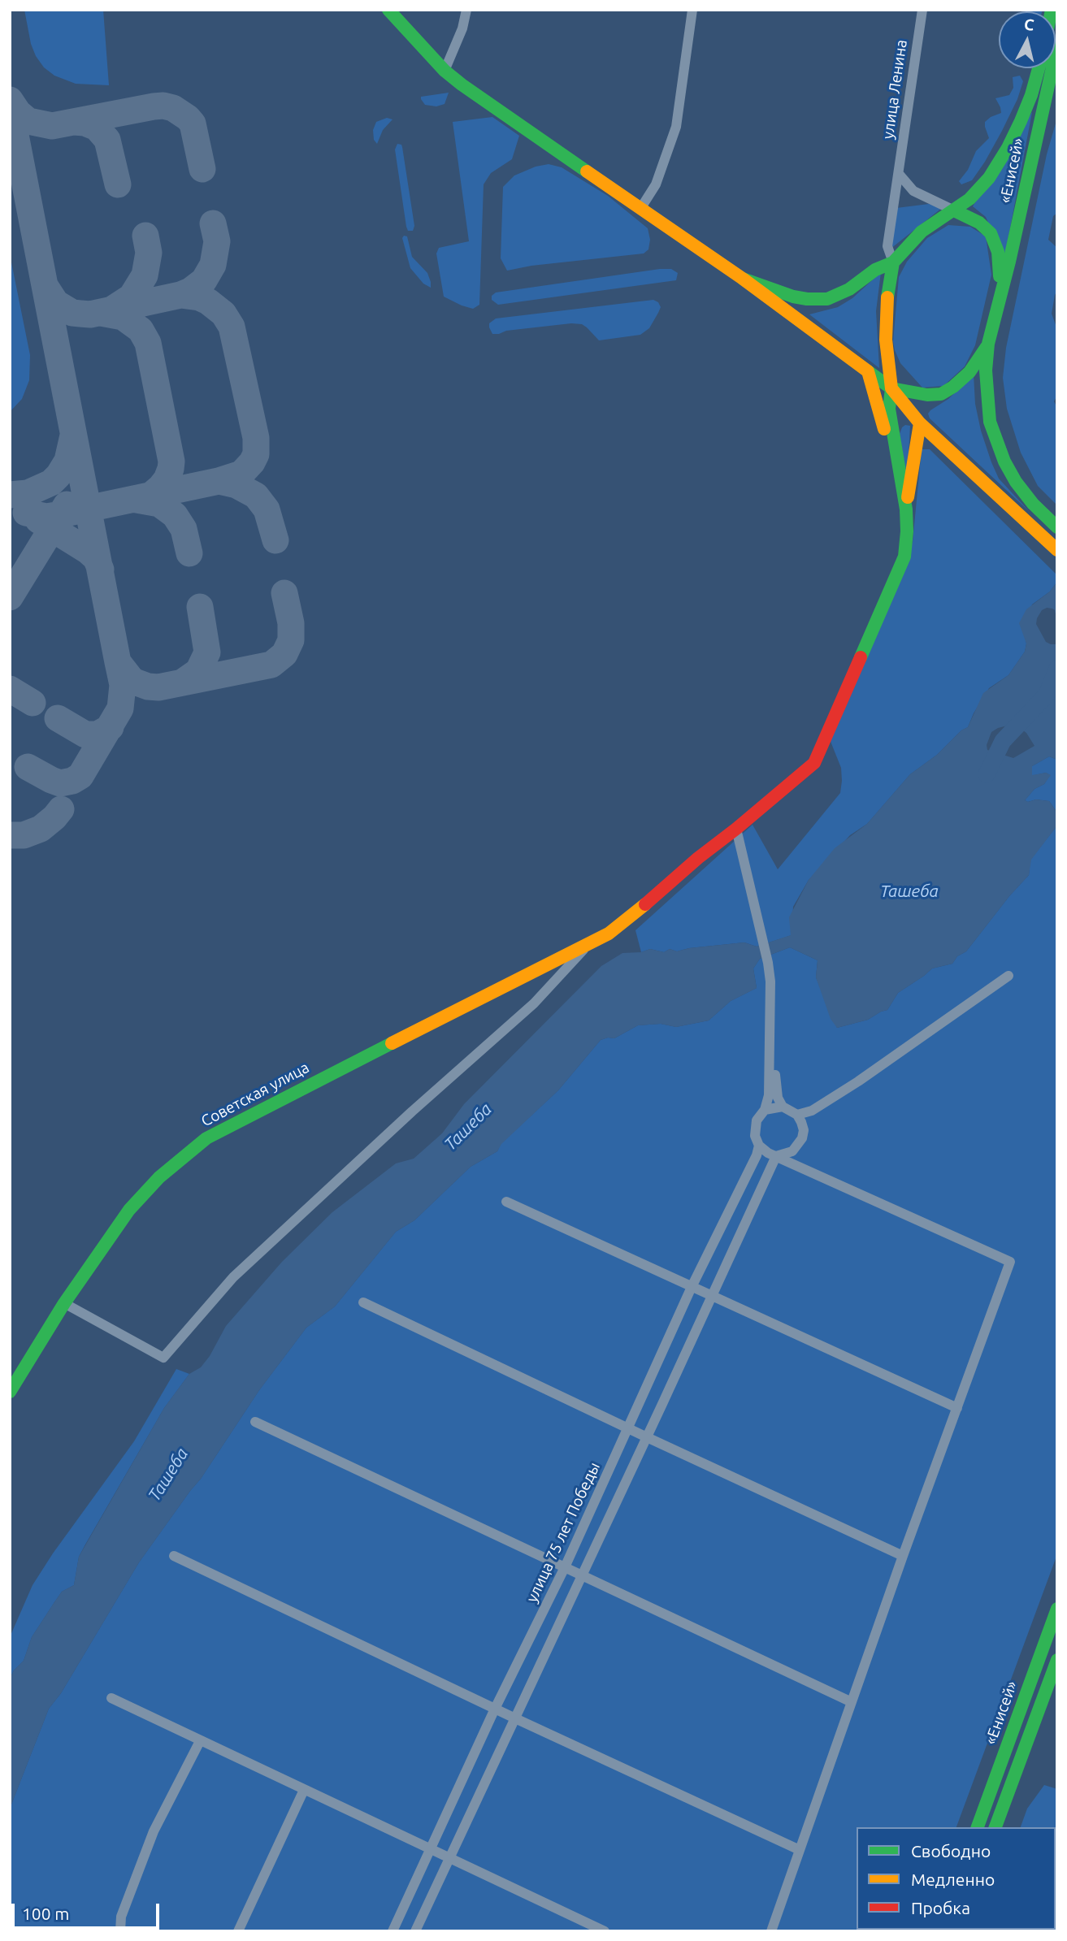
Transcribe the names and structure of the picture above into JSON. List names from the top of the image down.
{
  "streets": {
    "main road": ["«Енисей»", "Советская улица"],
    "street": ["улица Ленина", "улица 75 лет Победы"]
  },
  "crossings": [
    ["улица Ленина", "«Енисей»"]
  ],
  "water": ["Ташеба"],
  "legend": ["Свободно", "Медленно", "Пробка"],
  "scale_bar": "100 m",
  "north": "top"
}
